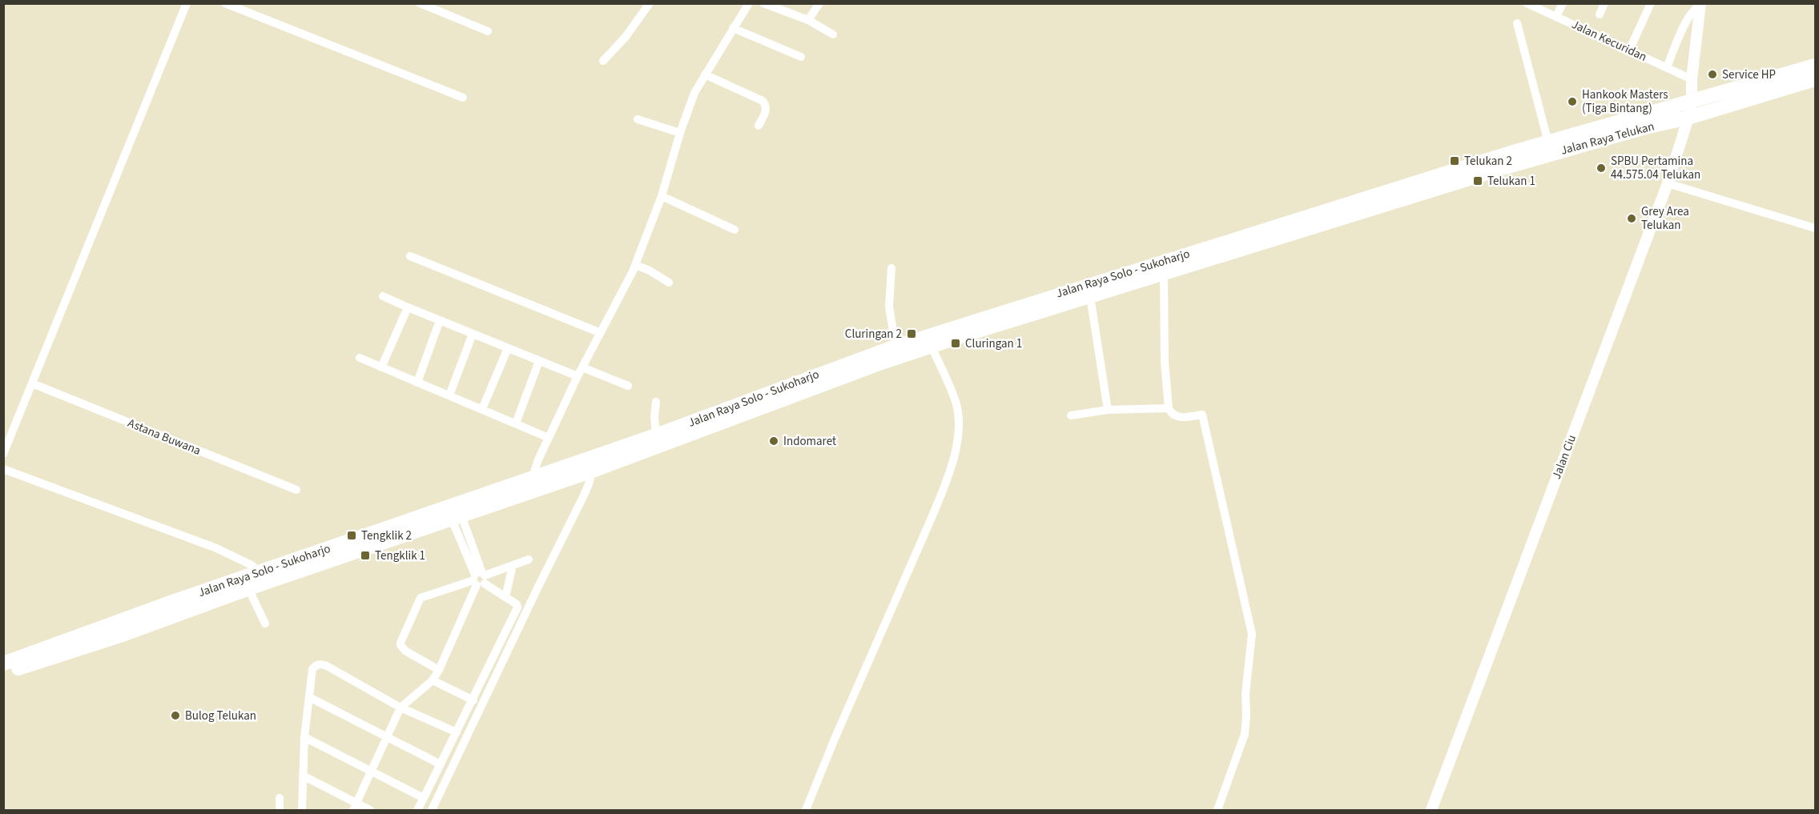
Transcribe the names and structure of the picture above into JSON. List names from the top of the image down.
{
  "streets": {
    "main road": ["Jalan Raya Telukan", "Jalan Raya Solo - Sukoharjo"],
    "street": ["Jalan Kecuridan", "Astana Buwana", "Jalan Ciu"]
  },
  "crossings": [
    ["Jalan Kecuridan", "Jalan Ciu"],
    ["Jalan Raya Telukan", "Jalan Raya Solo - Sukoharjo"],
    ["Jalan Raya Telukan", "Jalan Ciu"]
  ],
  "places": {
    "other": [
      "Service HP",
      "Hankook Masters (Tiga Bintang)",
      "SPBU Pertamina 44.575.04 Telukan",
      "Grey Area Telukan",
      "Indomaret",
      "Bulog Telukan"
    ],
    "transit": [
      "Telukan 2",
      "Telukan 1",
      "Cluringan 2",
      "Cluringan 1",
      "Tengklik 2",
      "Tengklik 1"
    ]
  }
}
